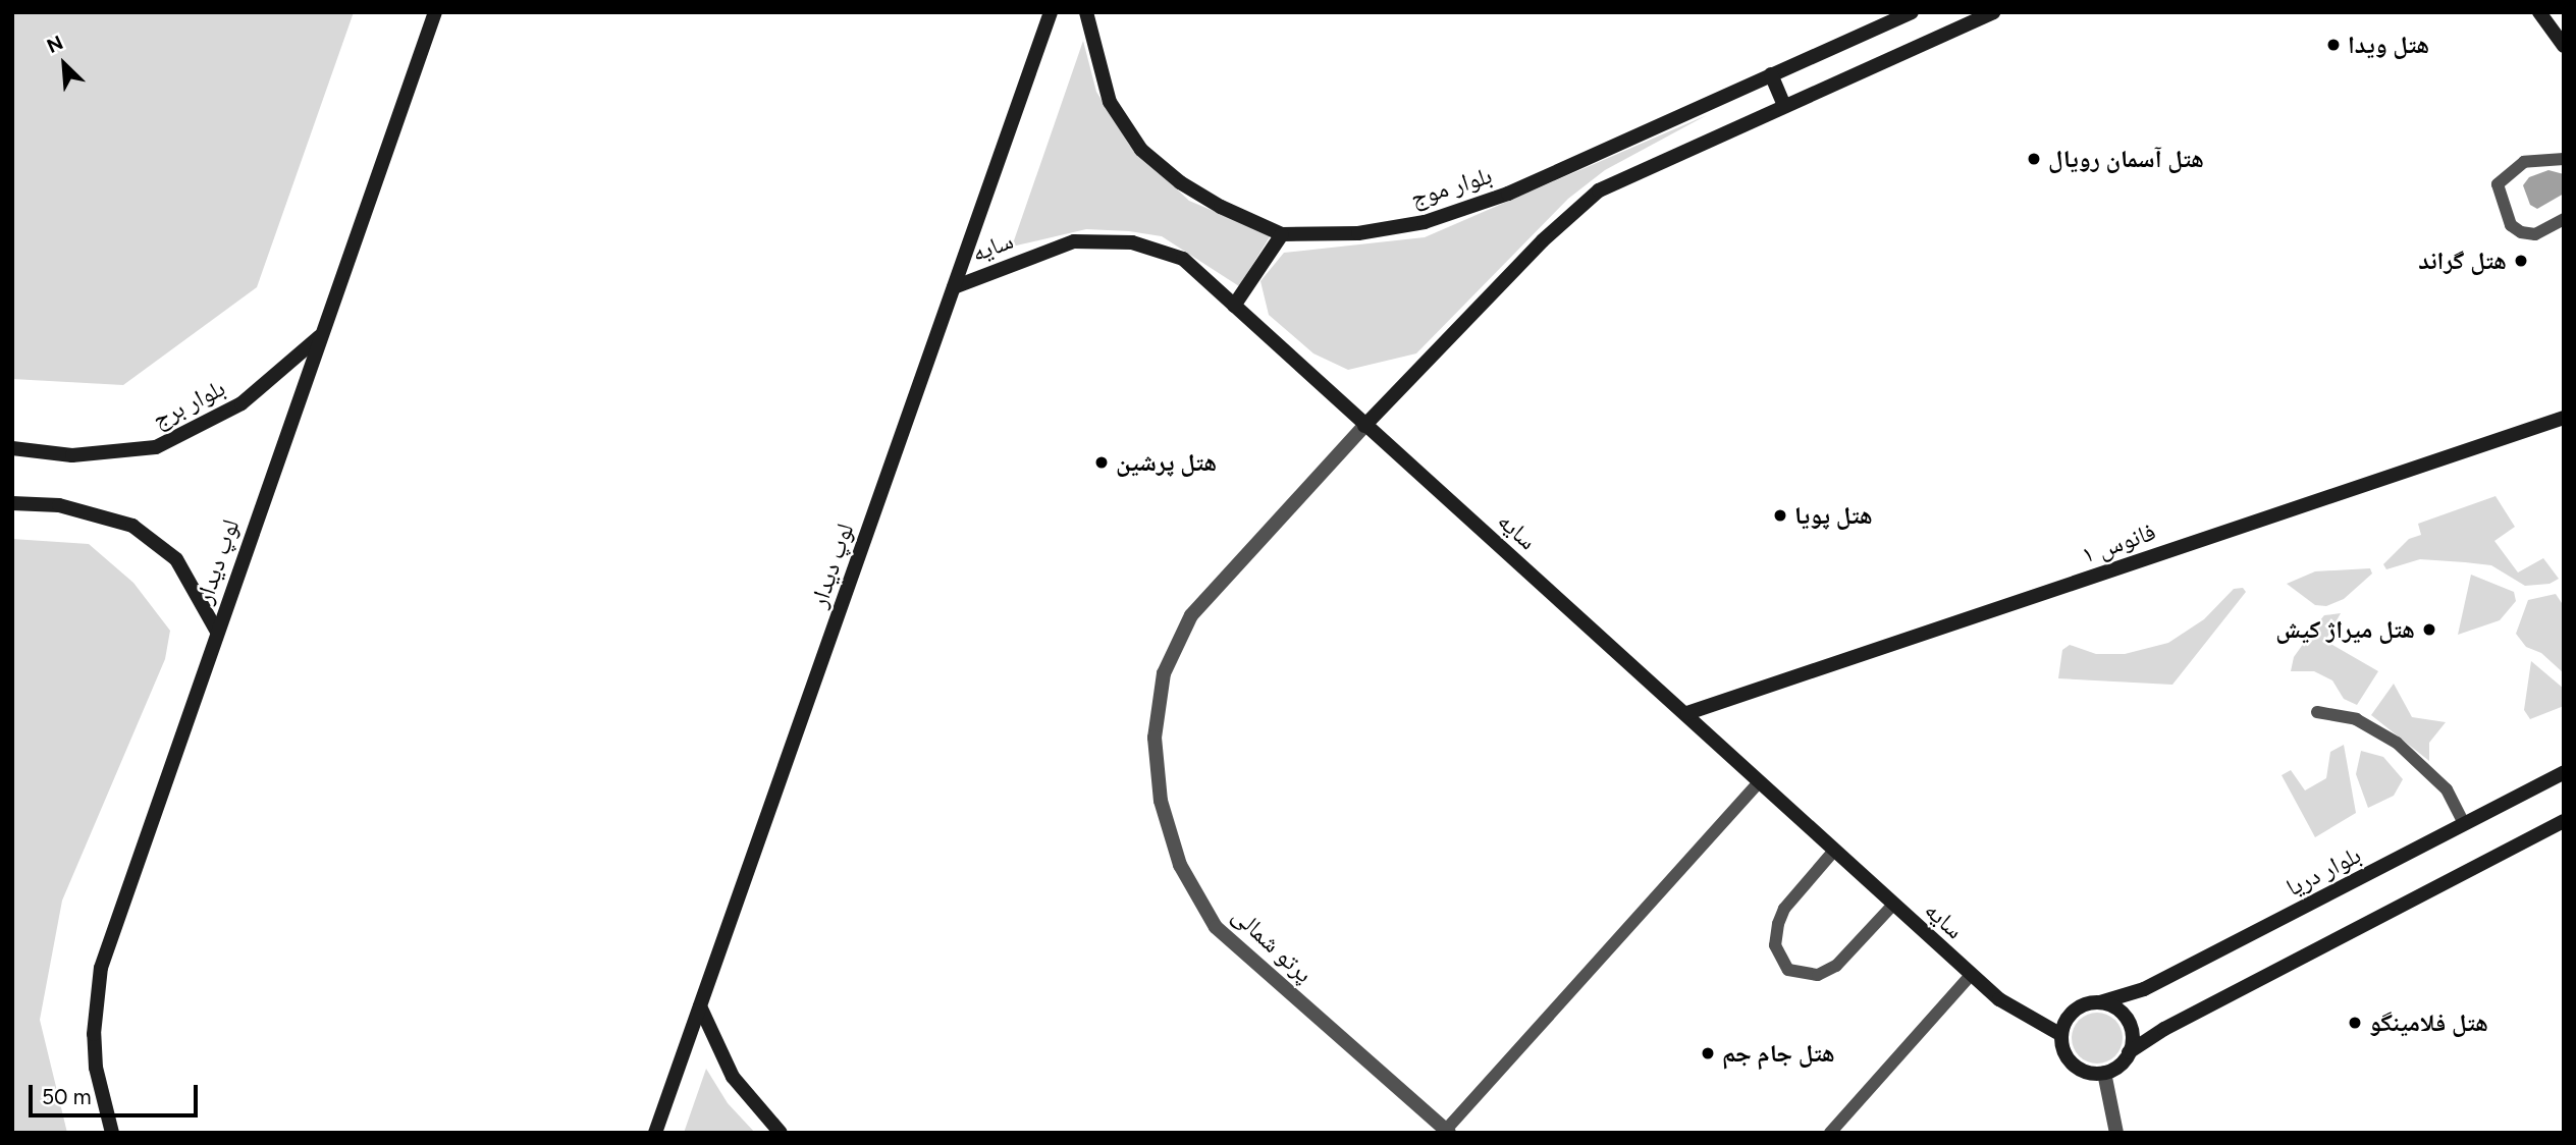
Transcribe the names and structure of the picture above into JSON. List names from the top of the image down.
{
  "streets": {
    "street": [
      "بلوار موج",
      "سایه",
      "بلوار برج",
      "فانوس ۱",
      "لوپ دیدار",
      "بلوار دریا",
      "پرتو شمالی"
    ]
  },
  "crossings": [
    ["سایه", "فانوس ۱"],
    ["سایه", "لوپ دیدار"],
    ["سایه", "بلوار دریا"],
    ["سایه", "پرتو شمالی"],
    ["بلوار برج", "لوپ دیدار"]
  ],
  "places": [
    "هتل ویدا",
    "هتل آسمان رویال",
    "هتل گراند",
    "هتل پرشین",
    "هتل پویا",
    "هتل میراژ کیش",
    "هتل فلامینگو",
    "هتل جام جم"
  ],
  "scale_bar": "50 m",
  "north": "top left"
}
